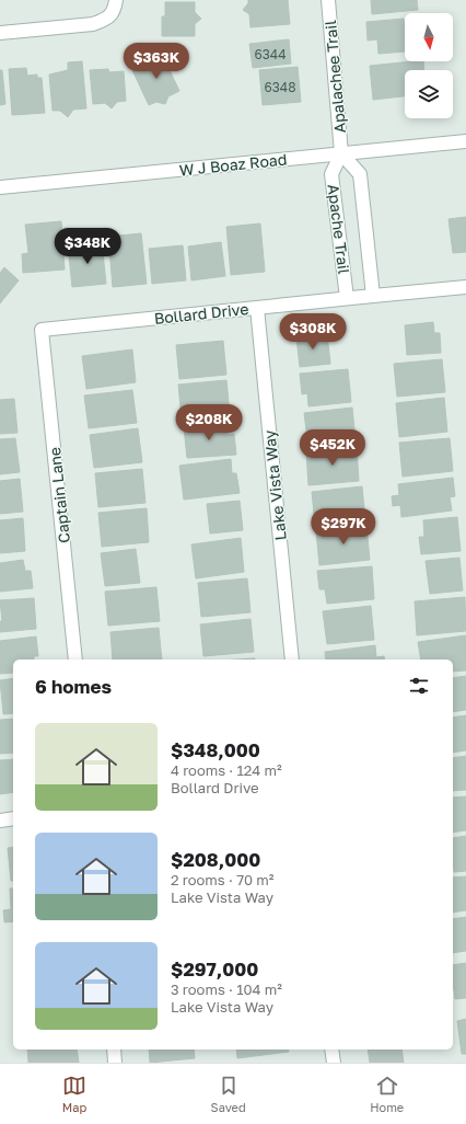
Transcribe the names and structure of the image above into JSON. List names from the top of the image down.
{
  "streets": {
    "street": [
      "Apalachee Trail",
      "W J Boaz Road",
      "Apache Trail",
      "Bollard Drive",
      "Lake Vista Way",
      "Captain Lane"
    ]
  },
  "crossings": [
    ["Apalachee Trail", "W J Boaz Road"],
    ["Apalachee Trail", "Apache Trail"],
    ["W J Boaz Road", "Apache Trail"],
    ["Apache Trail", "Bollard Drive"],
    ["Bollard Drive", "Lake Vista Way"],
    ["Bollard Drive", "Captain Lane"]
  ],
  "house_numbers": ["6344", "6348"],
  "north": "bottom",
  "page": {
    "price": [
      "$363K",
      "$348K",
      "$308K",
      "$208K",
      "$452K",
      "$297K"
    ],
    "heading": "6 homes",
    "list": [
      {
        "name": "$348,000",
        "note": "4 rooms · 124 m² · Bollard Drive"
      },
      {
        "name": "$208,000",
        "note": "2 rooms · 70 m² · Lake Vista Way"
      },
      {
        "name": "$297,000",
        "note": "3 rooms · 104 m² · Lake Vista Way"
      }
    ],
    "tabs": ["Map", "Saved", "Home"]
  }
}
